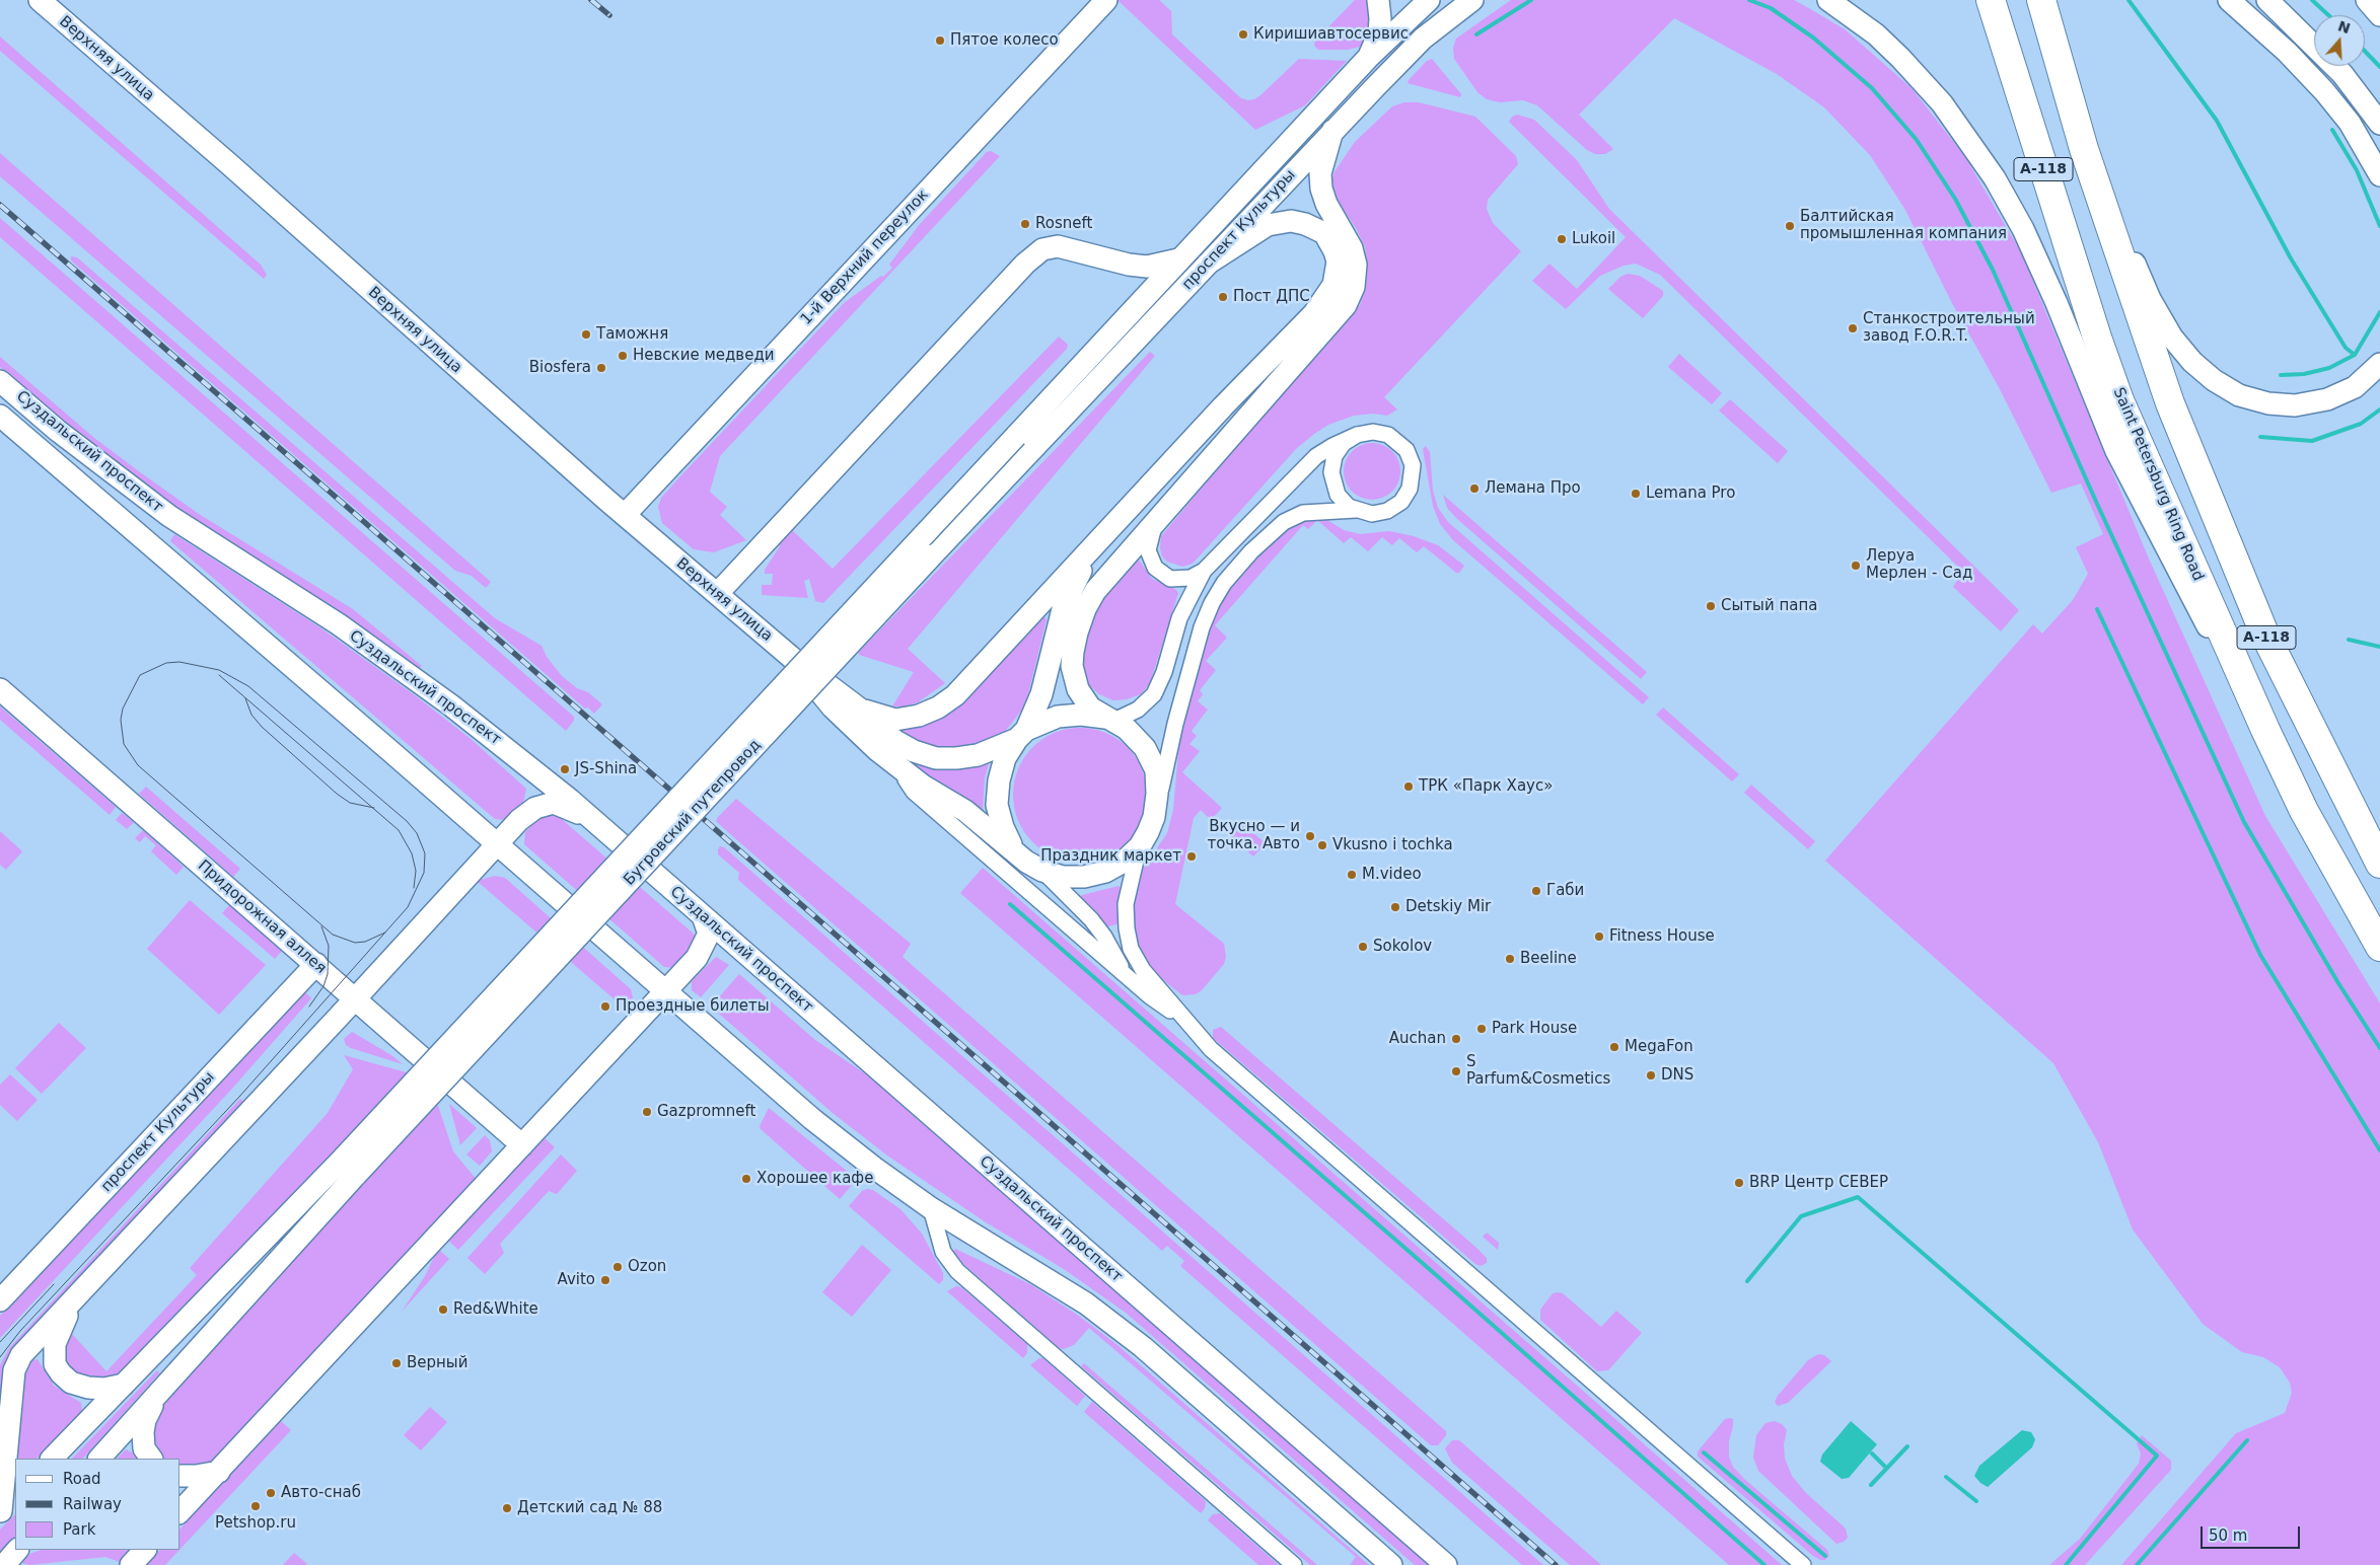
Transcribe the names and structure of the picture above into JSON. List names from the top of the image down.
{
  "streets": {
    "highway": ["А-118", "Saint Petersburg Ring Road"],
    "main road": [
      "Верхняя улица",
      "проспект Культуры",
      "1-й Верхний переулок",
      "Суздальский проспект",
      "Бугровский путепровод",
      "Придорожная аллея"
    ]
  },
  "crossings": [
    ["Верхняя улица", "1-й Верхний переулок"],
    ["проспект Культуры", "Бугровский путепровод"],
    ["проспект Культуры", "Придорожная аллея"]
  ],
  "places": [
    "Киришиавтосервис",
    "Пятое колесо",
    "Rosneft",
    "Балтийская промышленная компания",
    "Lukoil",
    "Пост ДПС",
    "Станкостроительный завод F.O.R.T.",
    "Таможня",
    "Невские медведи",
    "Biosfera",
    "Лемана Про",
    "Lemana Pro",
    "Леруа Мерлен - Сад",
    "Сытый папа",
    "JS-Shina",
    "ТРК «Парк Хаус»",
    "Вкусно — и точка. Авто",
    "Vkusno i tochka",
    "Праздник маркет",
    "M.video",
    "Габи",
    "Detskiy Mir",
    "Fitness House",
    "Sokolov",
    "Beeline",
    "Проездные билеты",
    "Park House",
    "Auchan",
    "MegaFon",
    "S Parfum&Cosmetics",
    "DNS",
    "Gazpromneft",
    "Хорошее кафе",
    "BRP Центр СЕВЕР",
    "Ozon",
    "Avito",
    "Red&White",
    "Верный",
    "Авто-снаб",
    "Petshop.ru",
    "Детский сад № 88"
  ],
  "legend": ["Road", "Railway", "Park"],
  "scale_bar": "50 m",
  "north": "top"
}
